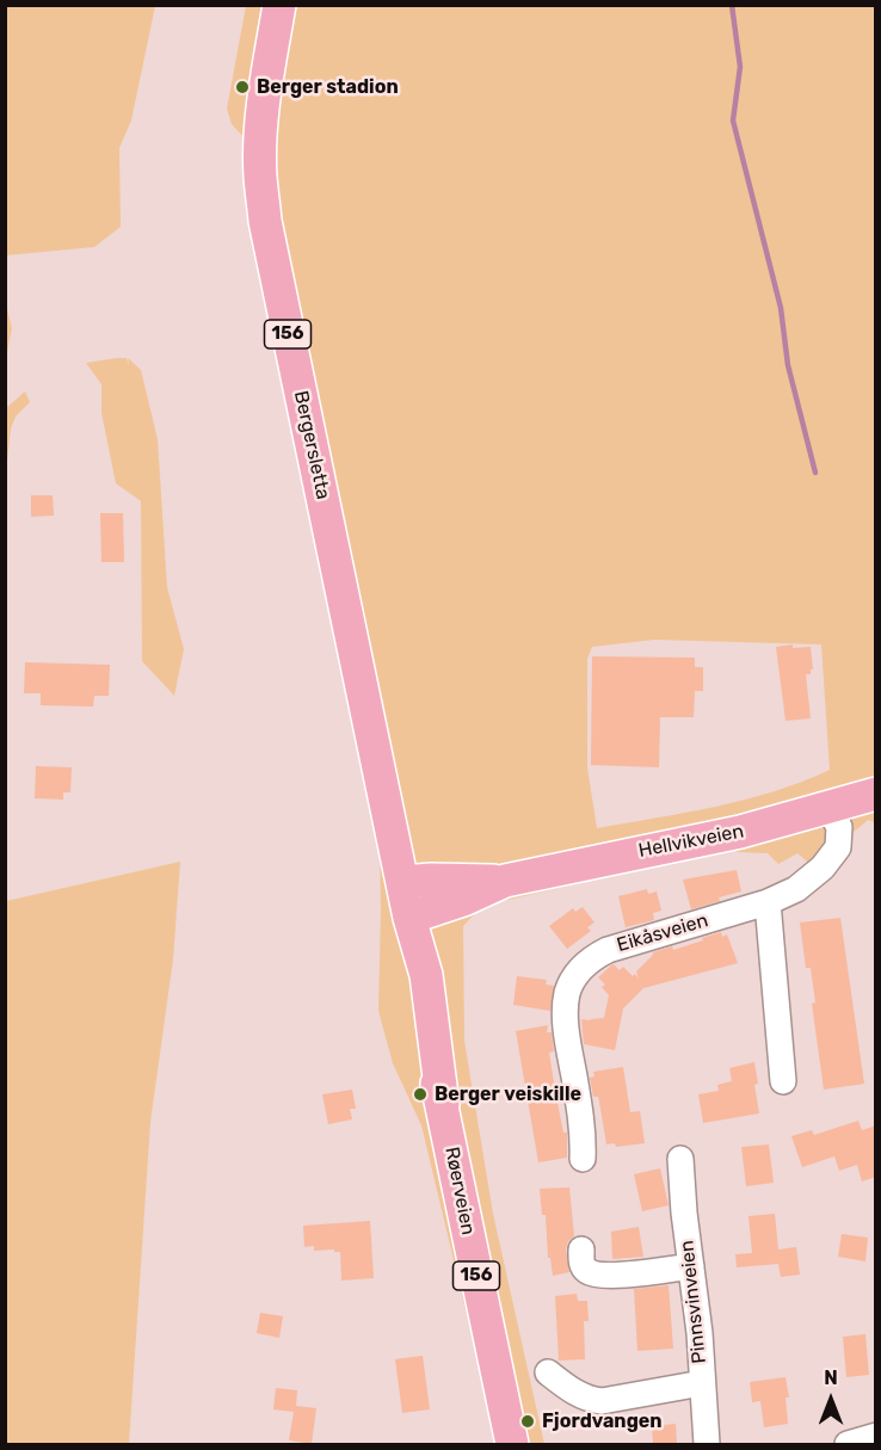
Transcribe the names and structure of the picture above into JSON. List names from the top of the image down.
{
  "streets": {
    "main road": [
      "156",
      "Bergersletta",
      "Hellvikveien",
      "Røerveien"
    ],
    "street": ["Eikåsveien", "Pinnsvinveien"]
  },
  "crossings": [
    ["Bergersletta", "Hellvikveien"],
    ["Bergersletta", "Røerveien"],
    ["Hellvikveien", "Eikåsveien"],
    ["Hellvikveien", "Røerveien"]
  ],
  "places": ["Berger stadion", "Berger veiskille", "Fjordvangen"],
  "north": "top"
}
